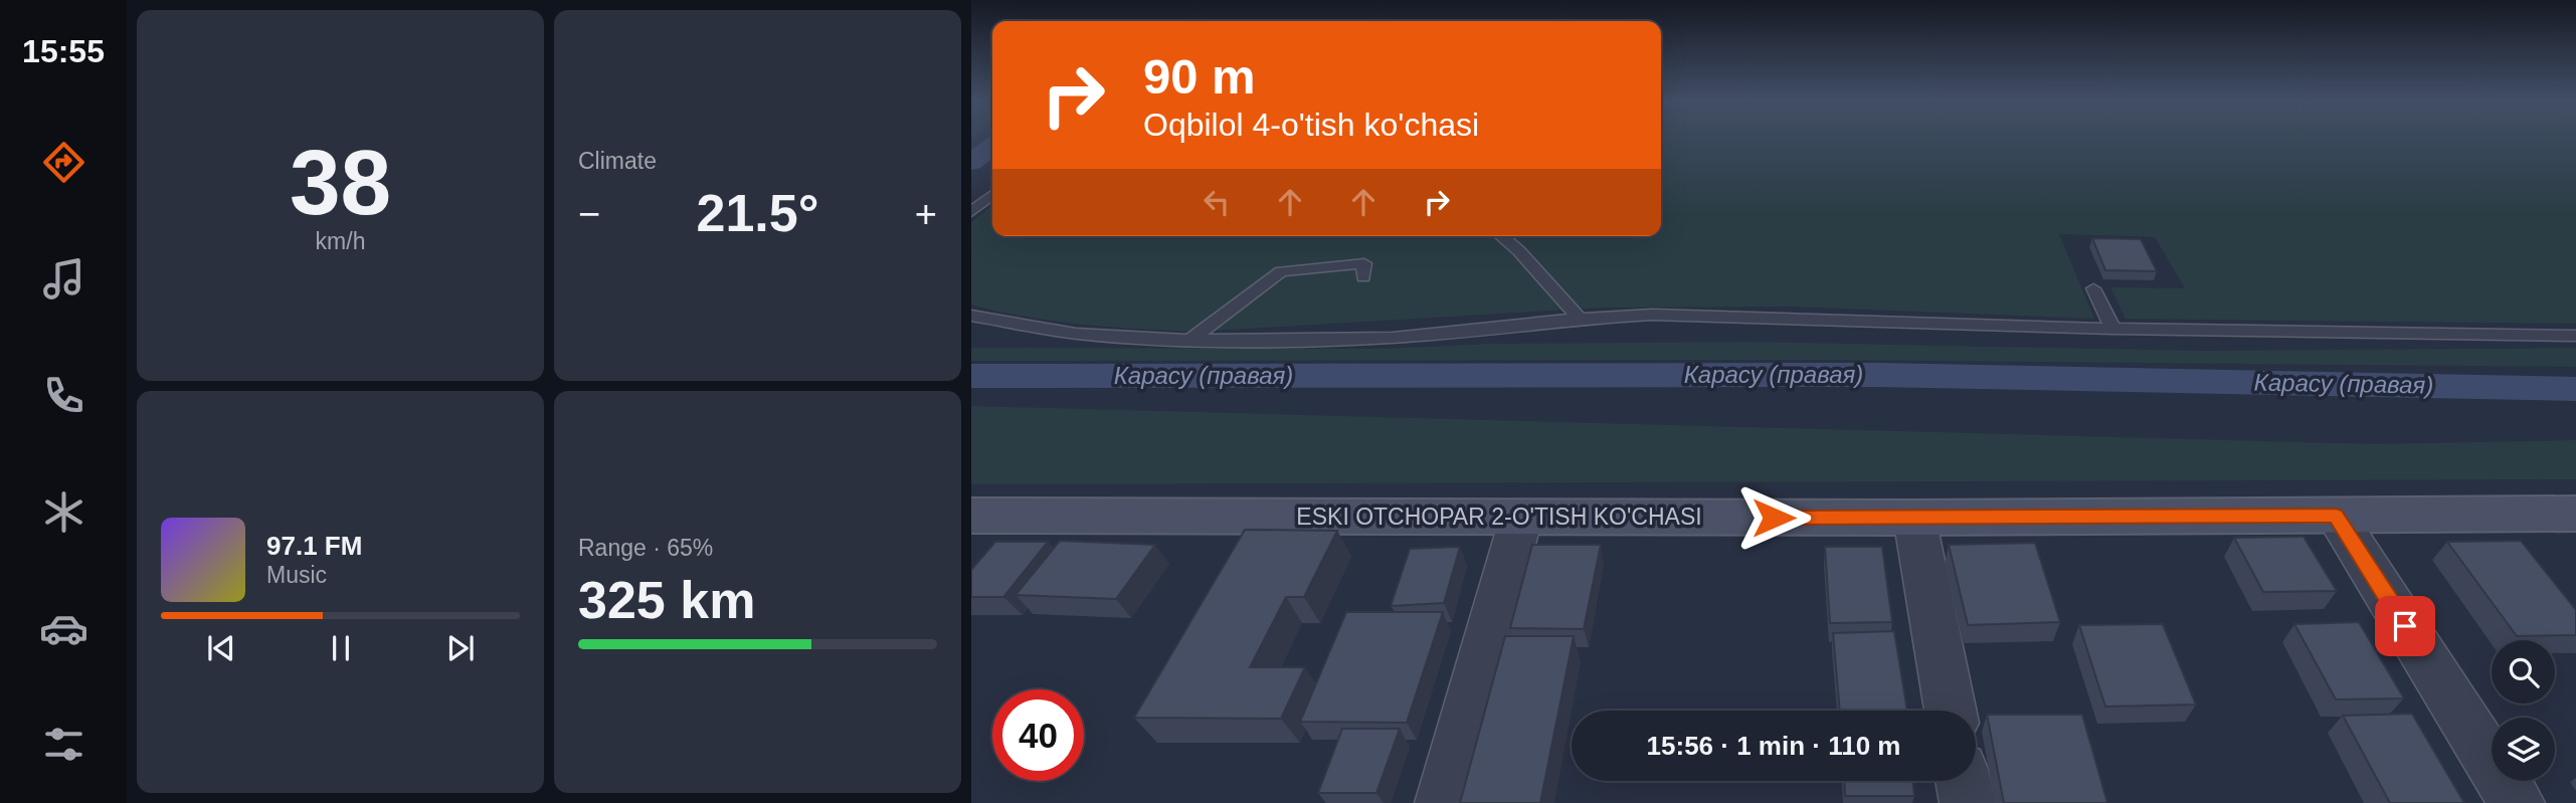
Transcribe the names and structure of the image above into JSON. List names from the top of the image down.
{
  "streets": {
    "street": ["ESKI OTCHOPAR 2-O'TISH KO'CHASI"]
  },
  "water": ["Карасу (правая)"],
  "page": {
    "tabs": "15:55",
    "tile": [
      ["38", "km/h"],
      "Climate",
      ["Range · 65%", "325 km"]
    ],
    "turn": ["90 m", "Oqbilol 4-o'tish ko'chasi"],
    "heat": ["−", "21.5°", "+"],
    "song": ["97.1 FM", "Music"],
    "limit": "40",
    "trip": "15:56 · 1 min · 110 m"
  }
}
